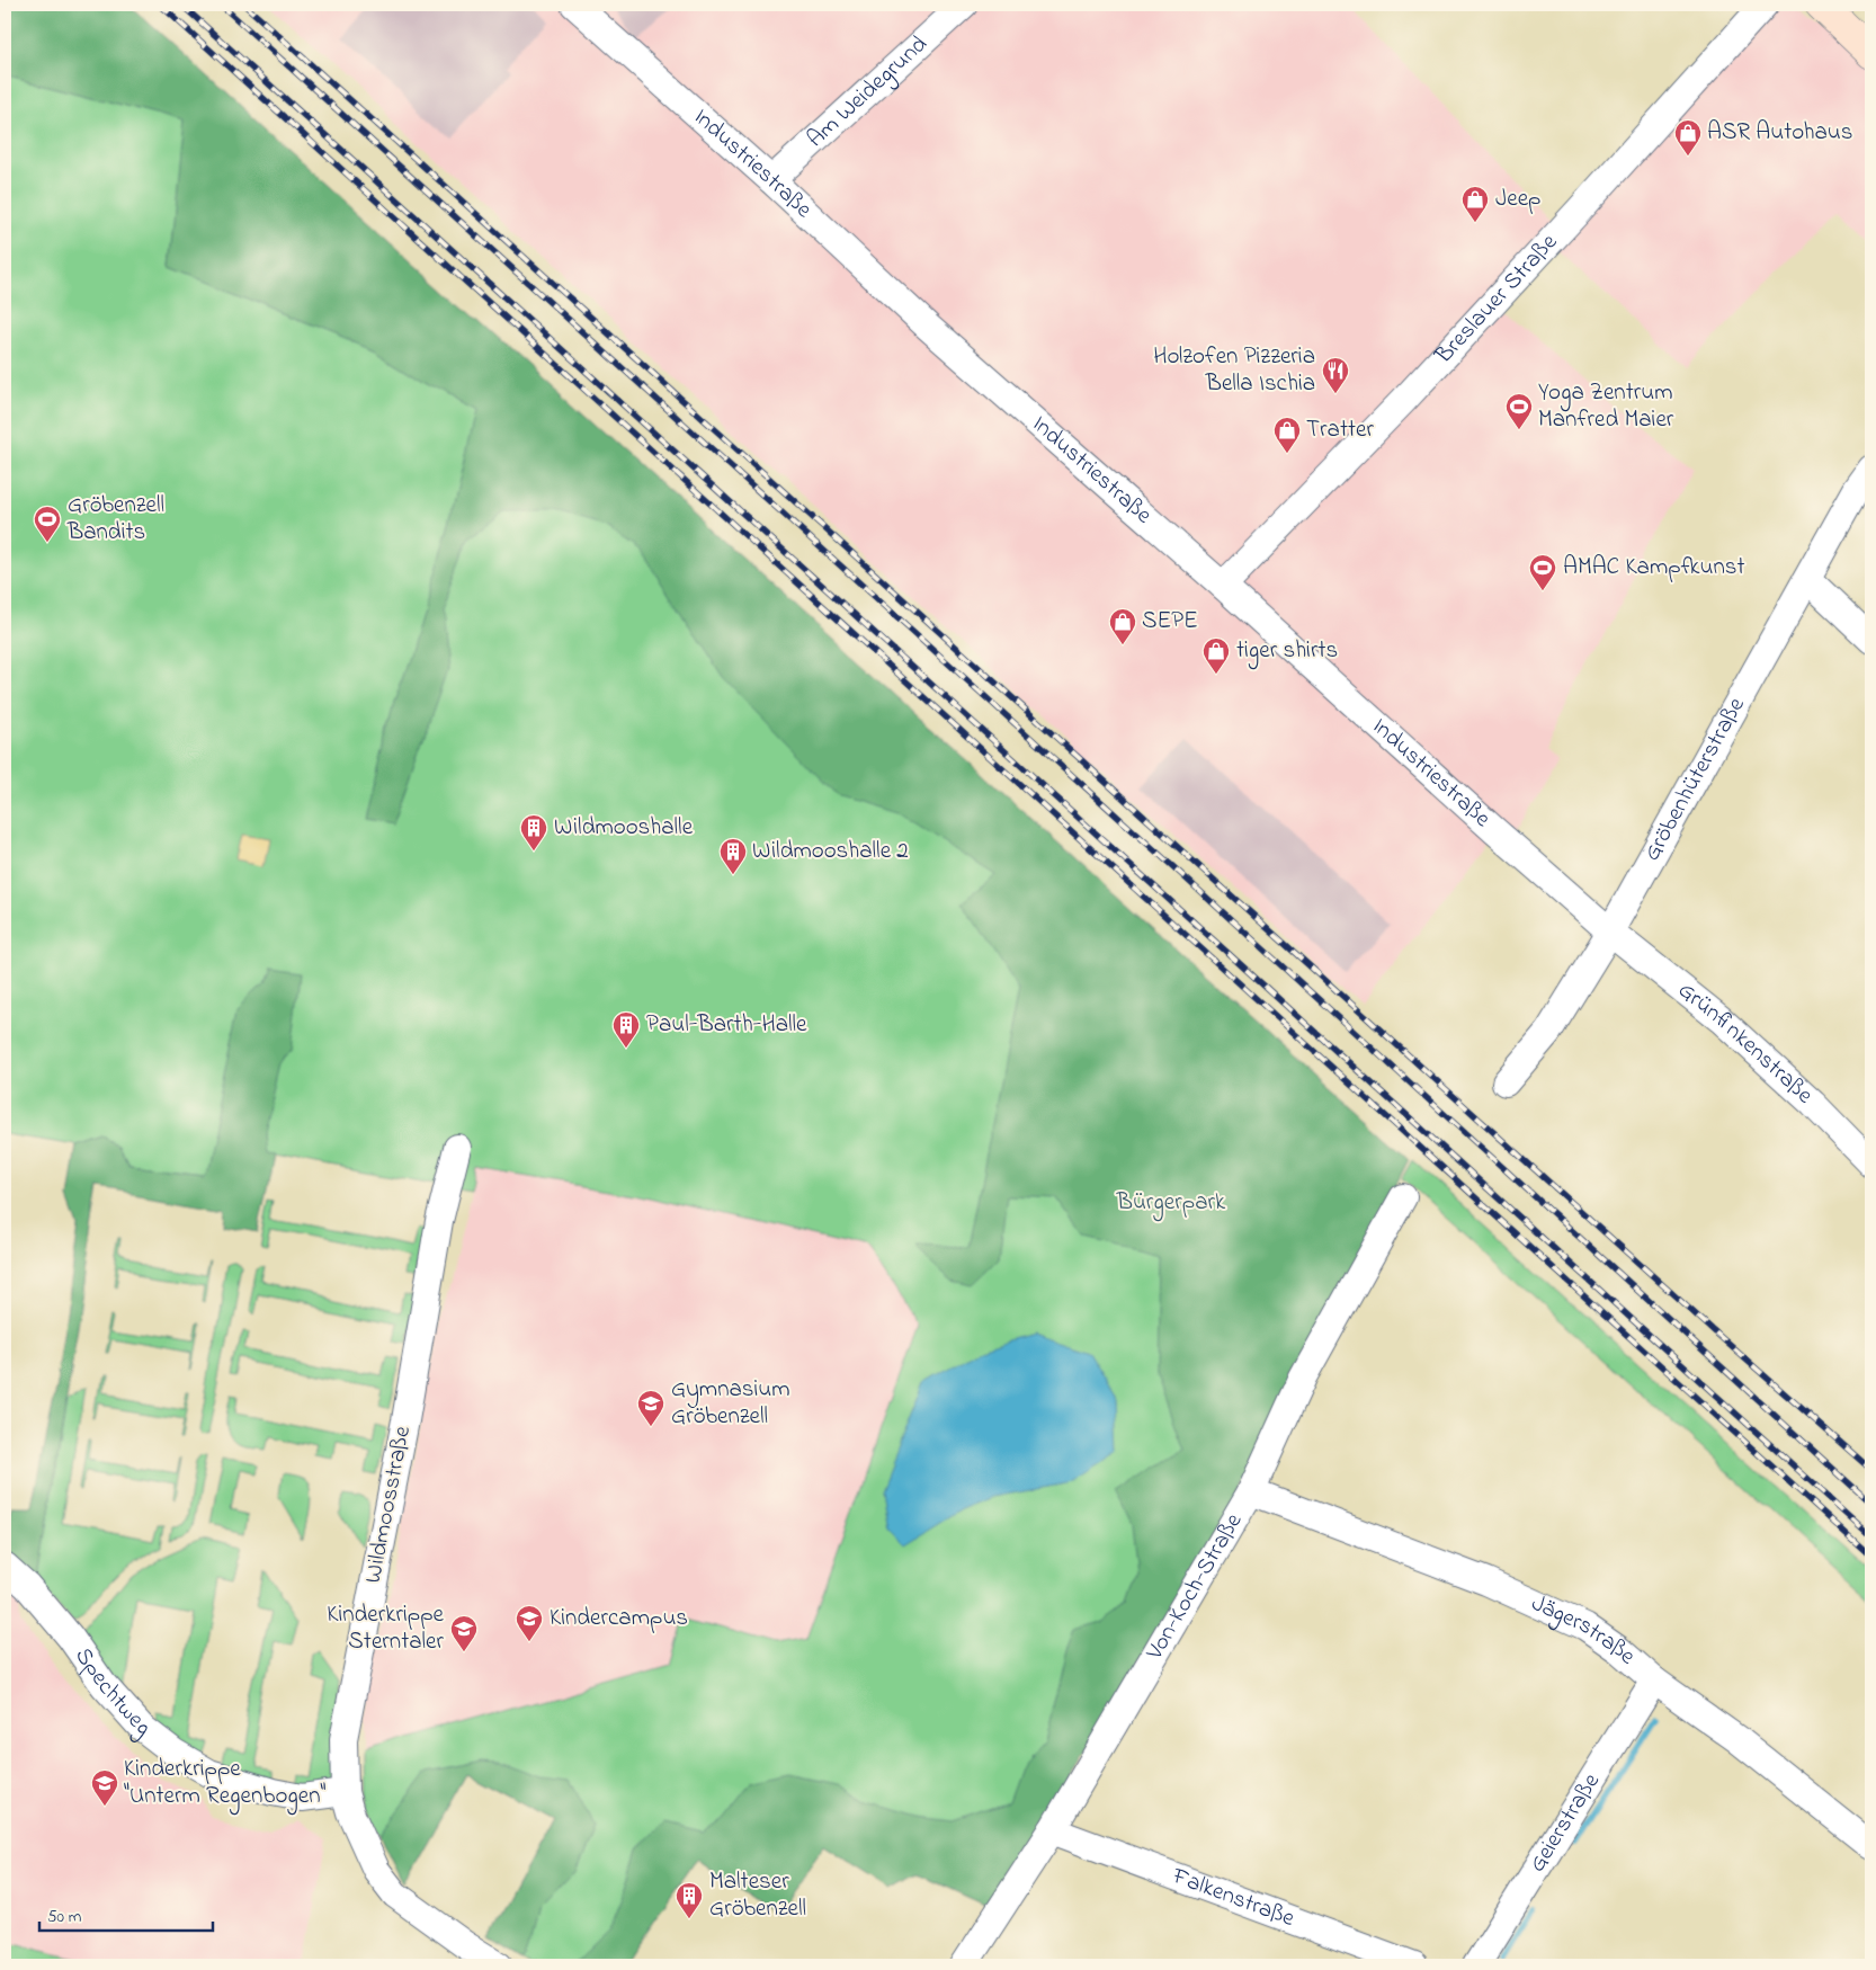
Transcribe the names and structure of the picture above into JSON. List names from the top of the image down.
{
  "streets": {
    "street": [
      "Am Weidegrund",
      "Industriestraße",
      "Breslauer Straße",
      "Gröbenhüterstraße",
      "Grünfinkenstraße",
      "Wildmoosstraße",
      "Von-Koch-Straße",
      "Jägerstraße",
      "Spechtweg",
      "Geierstraße",
      "Falkenstraße"
    ]
  },
  "crossings": [
    ["Am Weidegrund", "Industriestraße"],
    ["Industriestraße", "Breslauer Straße"],
    ["Industriestraße", "Gröbenhüterstraße"],
    ["Industriestraße", "Grünfinkenstraße"],
    ["Gröbenhüterstraße", "Grünfinkenstraße"],
    ["Wildmoosstraße", "Spechtweg"],
    ["Von-Koch-Straße", "Jägerstraße"],
    ["Von-Koch-Straße", "Falkenstraße"],
    ["Jägerstraße", "Geierstraße"]
  ],
  "parks": ["Bürgerpark"],
  "places": {
    "shop": [
      "ASR Autohaus",
      "Jeep",
      "Tratter",
      "SEPE",
      "tiger shirts"
    ],
    "restaurant": ["Holzofen Pizzeria Bella Ischia"],
    "sports": ["Yoga Zentrum Manfred Maier", "Gröbenzell Bandits", "AMAC Kampfkunst"],
    "building": [
      "Wildmooshalle",
      "Wildmooshalle 2",
      "Paul-Barth-Halle",
      "Malteser Gröbenzell"
    ],
    "school or university": [
      "Gymnasium Gröbenzell",
      "Kindercampus",
      "Kinderkrippe Sterntaler",
      "Kinderkrippe \"Unterm Regenbogen\""
    ]
  },
  "scale_bar": "50 m"
}
